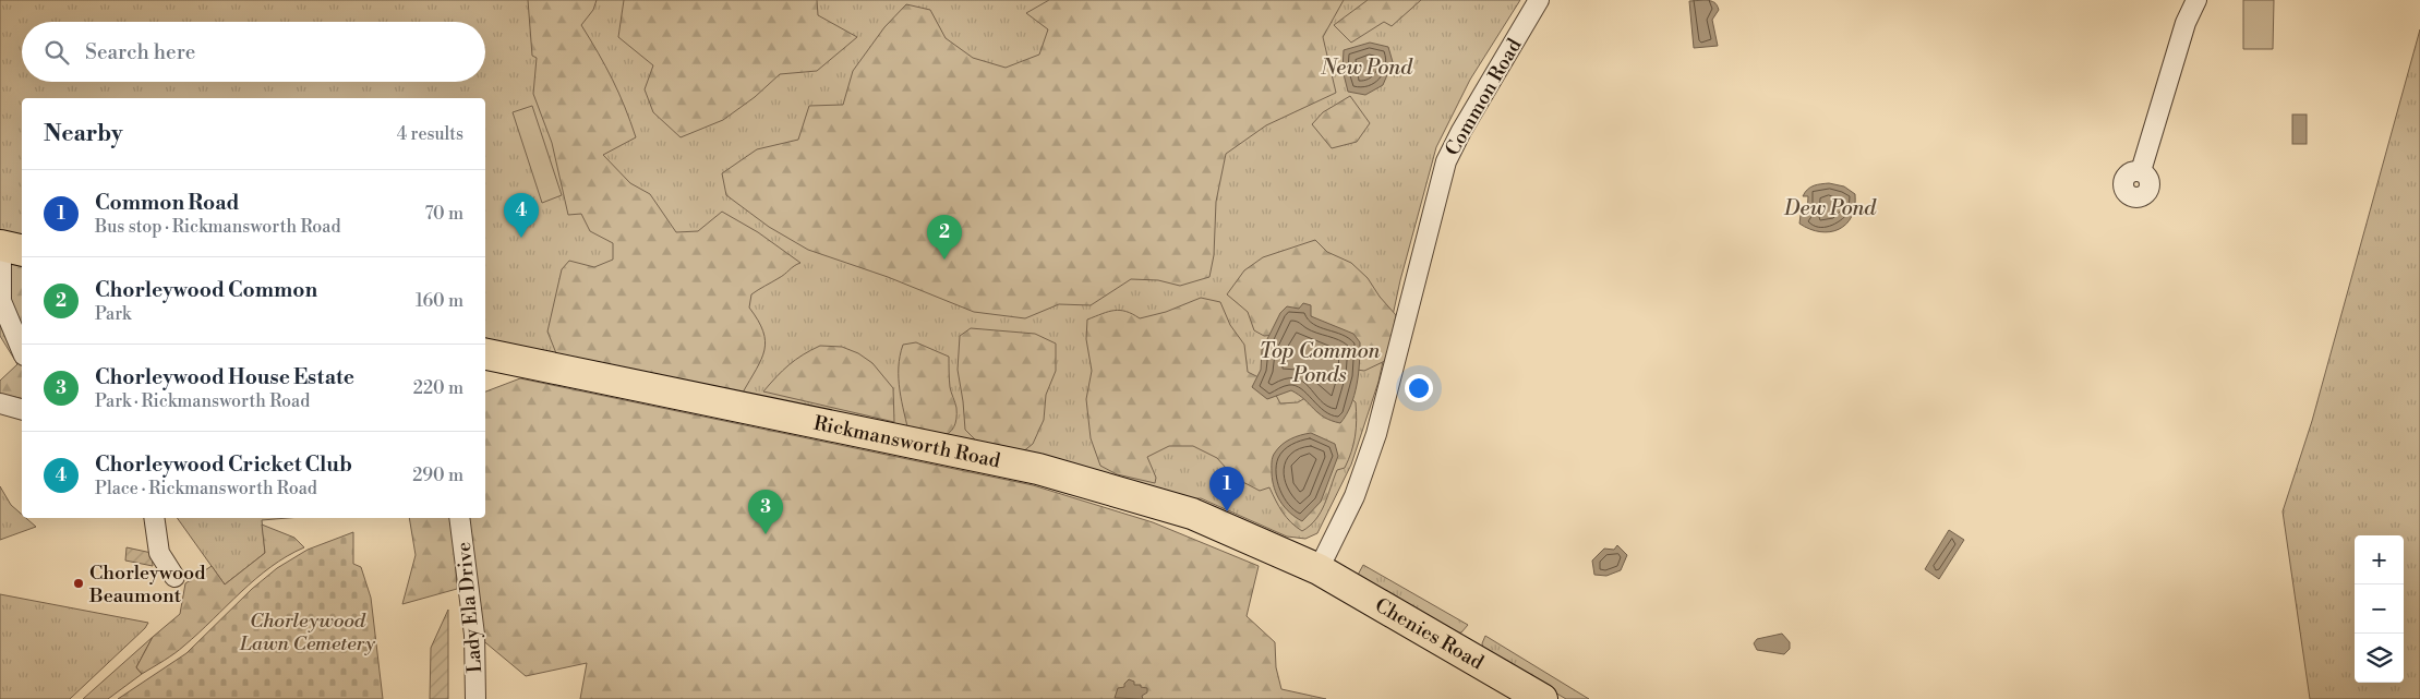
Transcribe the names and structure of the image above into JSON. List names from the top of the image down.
{
  "streets": {
    "main road": ["Rickmansworth Road", "Chenies Road"],
    "street": ["Common Road", "Lady Ela Drive"]
  },
  "crossings": [
    ["Common Road", "Rickmansworth Road"],
    ["Common Road", "Chenies Road"],
    ["Rickmansworth Road", "Chenies Road"]
  ],
  "water": ["New Pond", "Dew Pond", "Top Common Ponds"],
  "parks": ["Chorleywood Lawn Cemetery"],
  "places": ["Chorleywood Beaumont"],
  "page": {
    "search": "Search here",
    "heading": ["Nearby", "4 results"],
    "list": [
      {
        "mark": "1",
        "name": "Common Road",
        "note": "Bus stop · Rickmansworth Road",
        "value": "70 m"
      },
      {
        "mark": "2",
        "name": "Chorleywood Common",
        "note": "Park",
        "value": "160 m"
      },
      {
        "mark": "3",
        "name": "Chorleywood House Estate",
        "note": "Park · Rickmansworth Road",
        "value": "220 m"
      },
      {
        "mark": "4",
        "name": "Chorleywood Cricket Club",
        "note": "Place · Rickmansworth Road",
        "value": "290 m"
      }
    ],
    "pins": [
      "4",
      "2",
      "1",
      "3"
    ],
    "map_buttons": ["+", "−"]
  }
}
